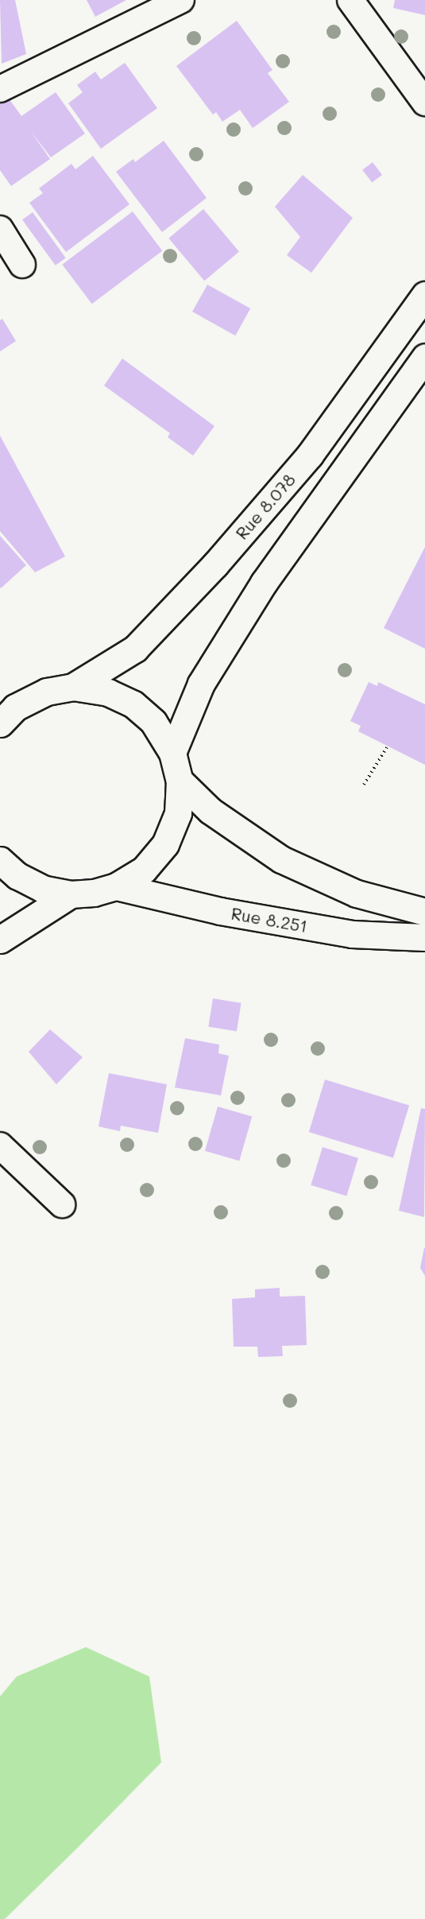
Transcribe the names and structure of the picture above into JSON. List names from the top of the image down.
{
  "streets": {
    "highway": ["Rue 8.078", "Rue 8.251"]
  }
}
